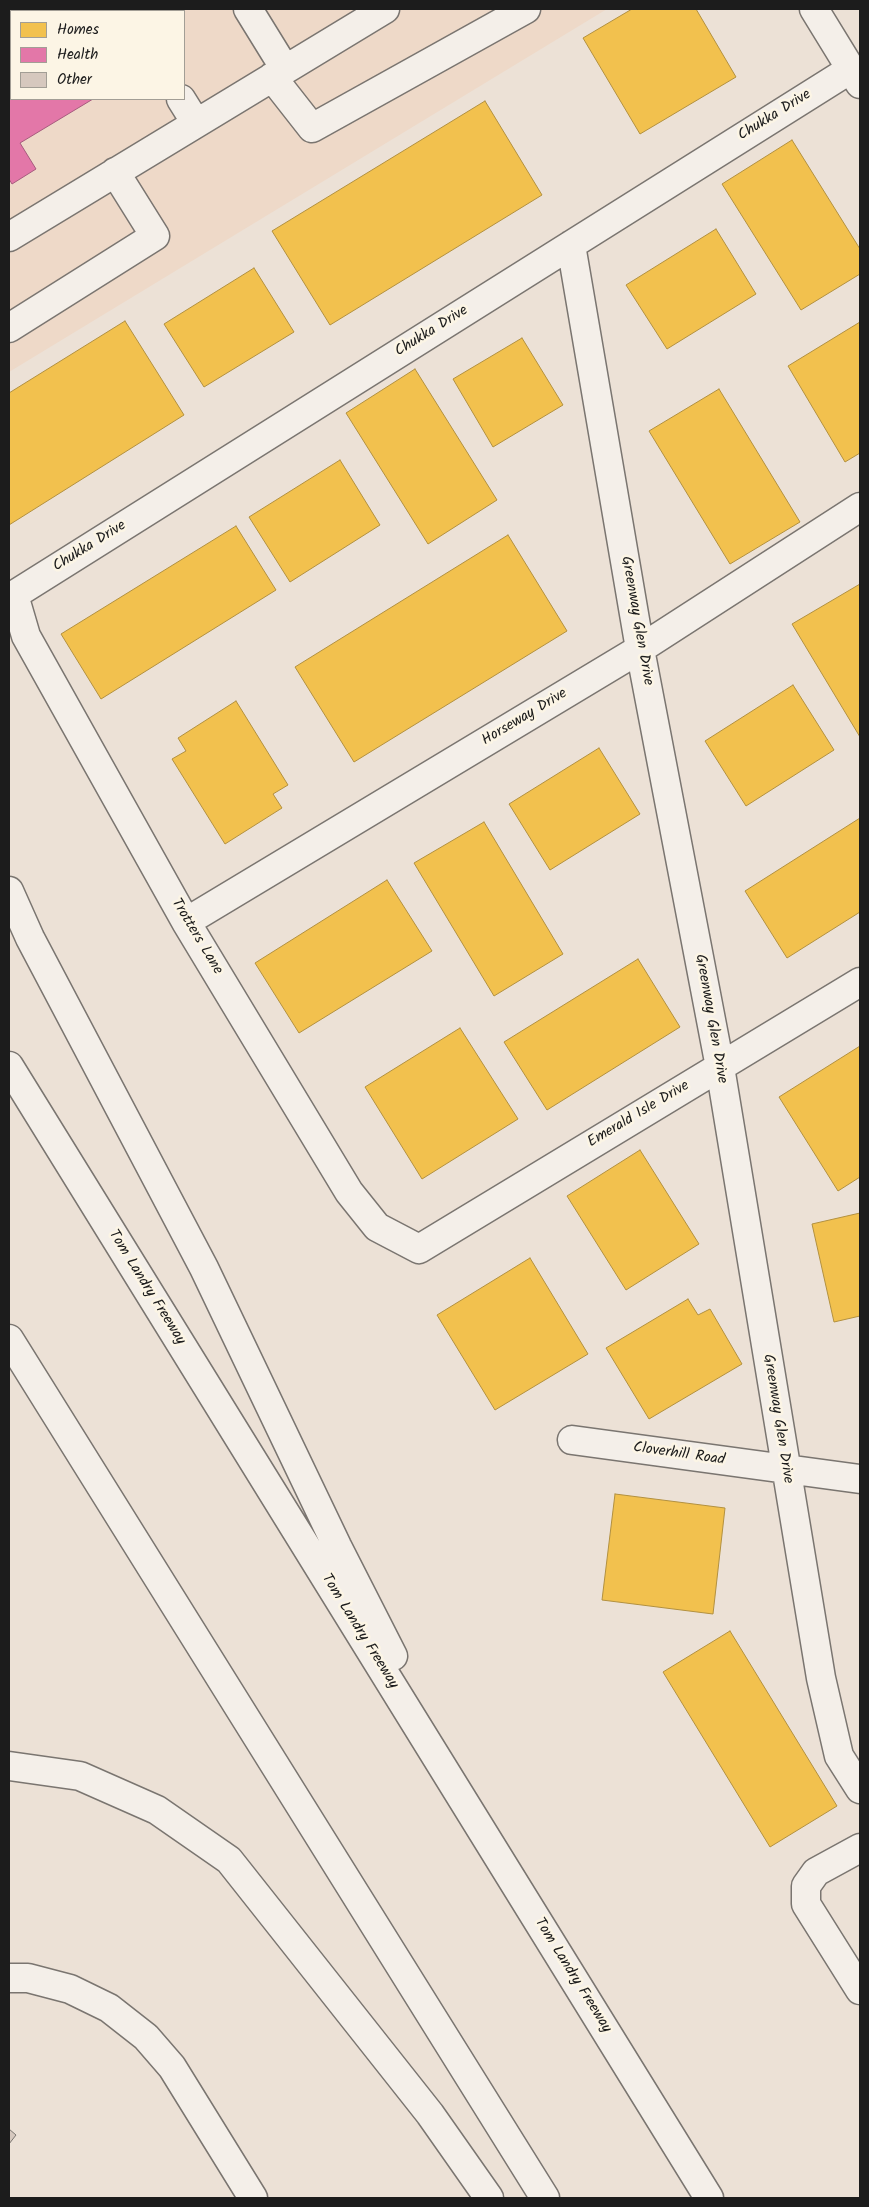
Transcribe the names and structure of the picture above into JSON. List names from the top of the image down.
{
  "streets": {
    "main road": [
      "Chukka Drive",
      "Greenway Glen Drive",
      "Horseway Drive",
      "Trotters Lane",
      "Emerald Isle Drive",
      "Tom Landry Freeway",
      "Cloverhill Road"
    ]
  },
  "crossings": [
    ["Chukka Drive", "Greenway Glen Drive"],
    ["Chukka Drive", "Trotters Lane"],
    ["Greenway Glen Drive", "Horseway Drive"],
    ["Greenway Glen Drive", "Emerald Isle Drive"],
    ["Greenway Glen Drive", "Cloverhill Road"],
    ["Horseway Drive", "Trotters Lane"],
    ["Trotters Lane", "Emerald Isle Drive"]
  ],
  "legend": ["Homes", "Health", "Other"]
}
